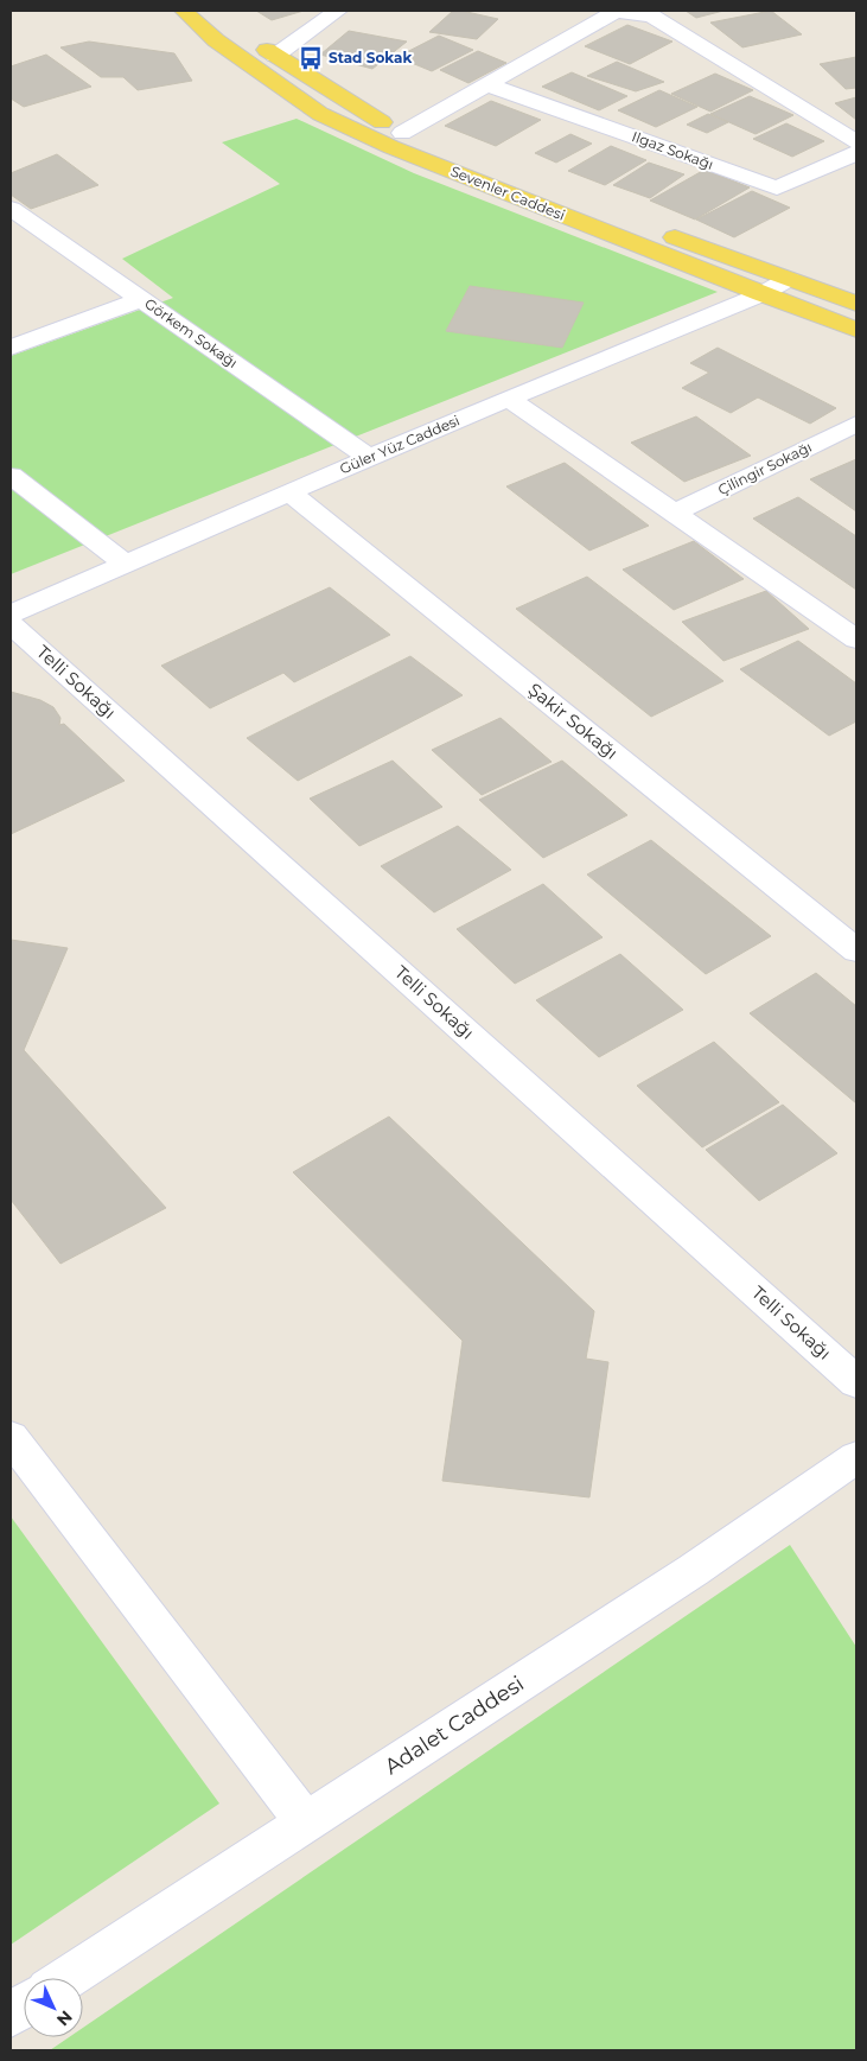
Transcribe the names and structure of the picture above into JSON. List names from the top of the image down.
{
  "streets": {
    "main road": ["Sevenler Caddesi"],
    "street": [
      "Ilgaz Sokağı",
      "Görkem Sokağı",
      "Güler Yüz Caddesi",
      "Çilingir Sokağı",
      "Telli Sokağı",
      "Şakir Sokağı",
      "Adalet Caddesi"
    ]
  },
  "crossings": [
    ["Sevenler Caddesi", "Güler Yüz Caddesi"],
    ["Görkem Sokağı", "Güler Yüz Caddesi"],
    ["Güler Yüz Caddesi", "Şakir Sokağı"]
  ],
  "places": {
    "bus stop": ["Stad Sokak"]
  },
  "north": "bottom right"
}
